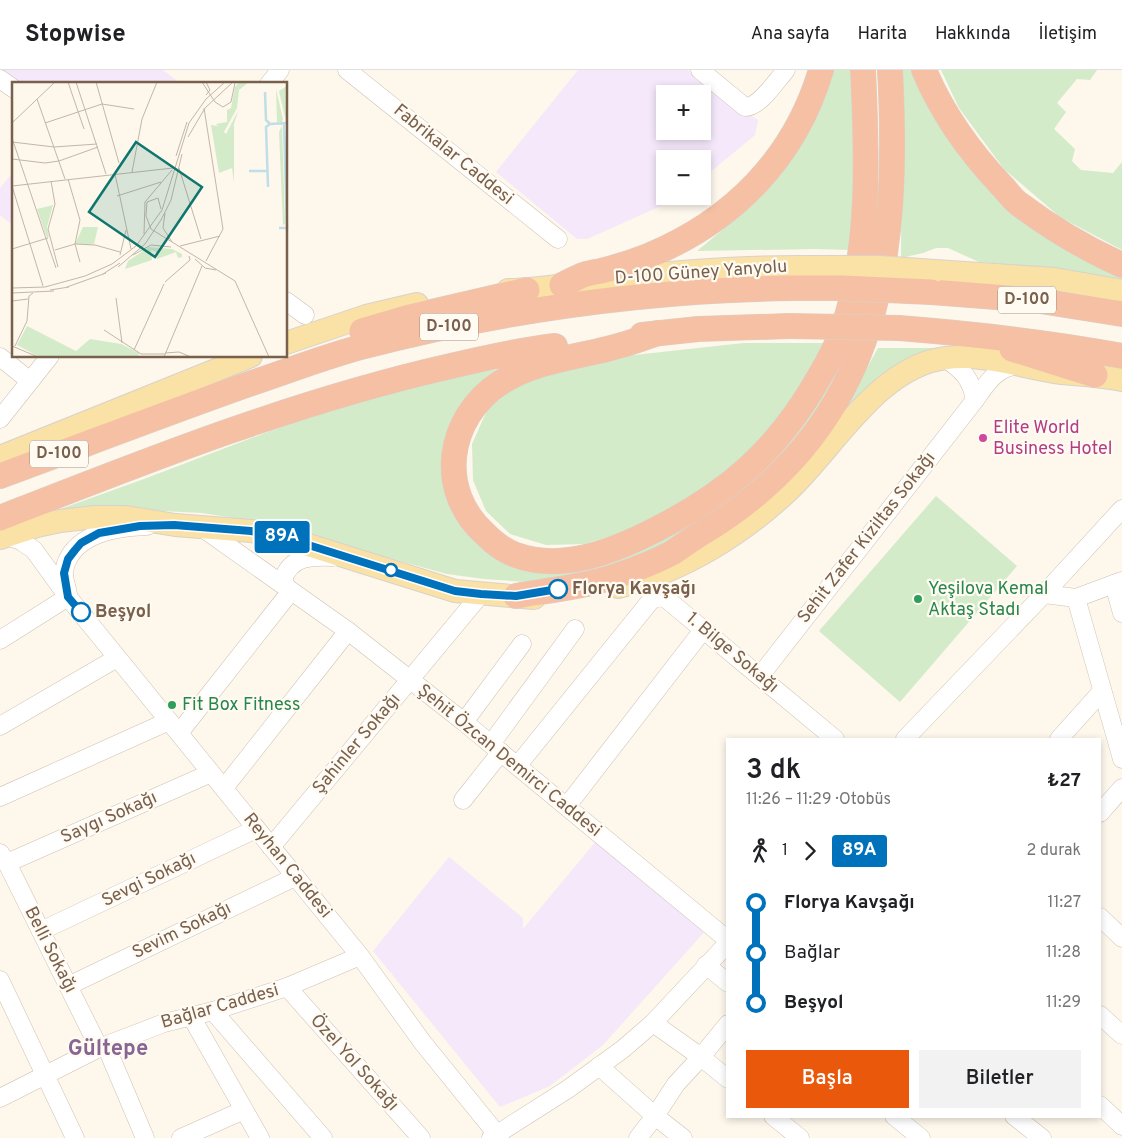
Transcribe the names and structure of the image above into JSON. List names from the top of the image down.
{
  "streets": {
    "highway": ["D-100"],
    "main road": ["D-100 Güney Yanyolu"],
    "street": [
      "Fabrikalar Caddesi",
      "Sehit Zafer Kiziltas Sokağı",
      "1. Bilge Sokağı",
      "Şahinler Sokağı",
      "Şehit Özcan Demirci Caddesi",
      "Saygı Sokağı",
      "Reyhan Caddesi",
      "Sevgi Sokağı",
      "Sevim Sokağı",
      "Belli Sokağı",
      "Bağlar Caddesi",
      "Özel Yol Sokağı"
    ]
  },
  "crossings": [
    ["D-100 Güney Yanyolu", "D-100"],
    ["D-100", "Reyhan Caddesi"],
    ["Sehit Zafer Kiziltas Sokağı", "1. Bilge Sokağı"],
    ["1. Bilge Sokağı", "Şehit Özcan Demirci Caddesi"],
    ["Şahinler Sokağı", "Şehit Özcan Demirci Caddesi"],
    ["Şahinler Sokağı", "Reyhan Caddesi"],
    ["Saygı Sokağı", "Reyhan Caddesi"],
    ["Saygı Sokağı", "Belli Sokağı"],
    ["Reyhan Caddesi", "Sevgi Sokağı"],
    ["Reyhan Caddesi", "Sevim Sokağı"],
    ["Reyhan Caddesi", "Bağlar Caddesi"],
    ["Sevgi Sokağı", "Belli Sokağı"],
    ["Sevim Sokağı", "Belli Sokağı"],
    ["Belli Sokağı", "Bağlar Caddesi"],
    ["Bağlar Caddesi", "Özel Yol Sokağı"]
  ],
  "districts": ["Gültepe"],
  "places": [
    "Elite World Business Hotel",
    "Florya Kavşağı",
    "Yeşilova Kemal Aktaş Stadı",
    "Beşyol",
    "Fit Box Fitness"
  ],
  "lines": ["bus line 89A"],
  "page": {
    "header": "Stopwise",
    "nav": [
      "Ana sayfa",
      "Harita",
      "Hakkında",
      "İletişim"
    ],
    "on_map": "89A",
    "map_buttons": ["+", "−"],
    "heading": ["3 dk", "11:26 – 11:29 · Otobüs", "₺27"],
    "legs": ["1", "89A", "2 durak"],
    "list": [
      {
        "name": "Florya Kavşağı",
        "value": "11:27"
      },
      {
        "name": "Bağlar",
        "value": "11:28"
      },
      {
        "name": "Beşyol",
        "value": "11:29"
      }
    ],
    "buttons": ["Başla", "Biletler"]
  }
}
